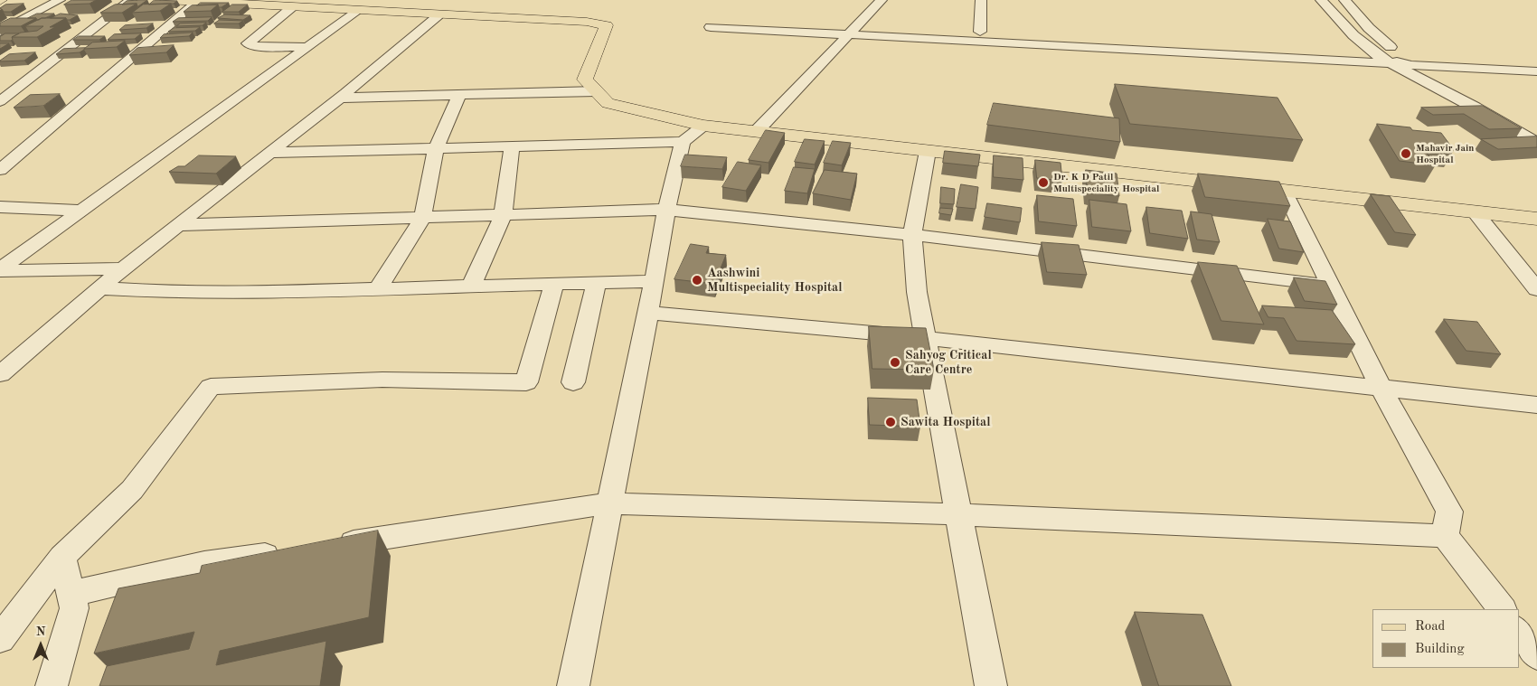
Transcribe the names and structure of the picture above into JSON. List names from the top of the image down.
{
  "places": [
    "Mahavir Jain Hospital",
    "Dr. K D Patil Multispeciality Hospital",
    "Aashwini Multispeciality Hospital",
    "Sahyog Critical Care Centre",
    "Sawita Hospital"
  ],
  "legend": ["Road", "Building"],
  "north": "top"
}
